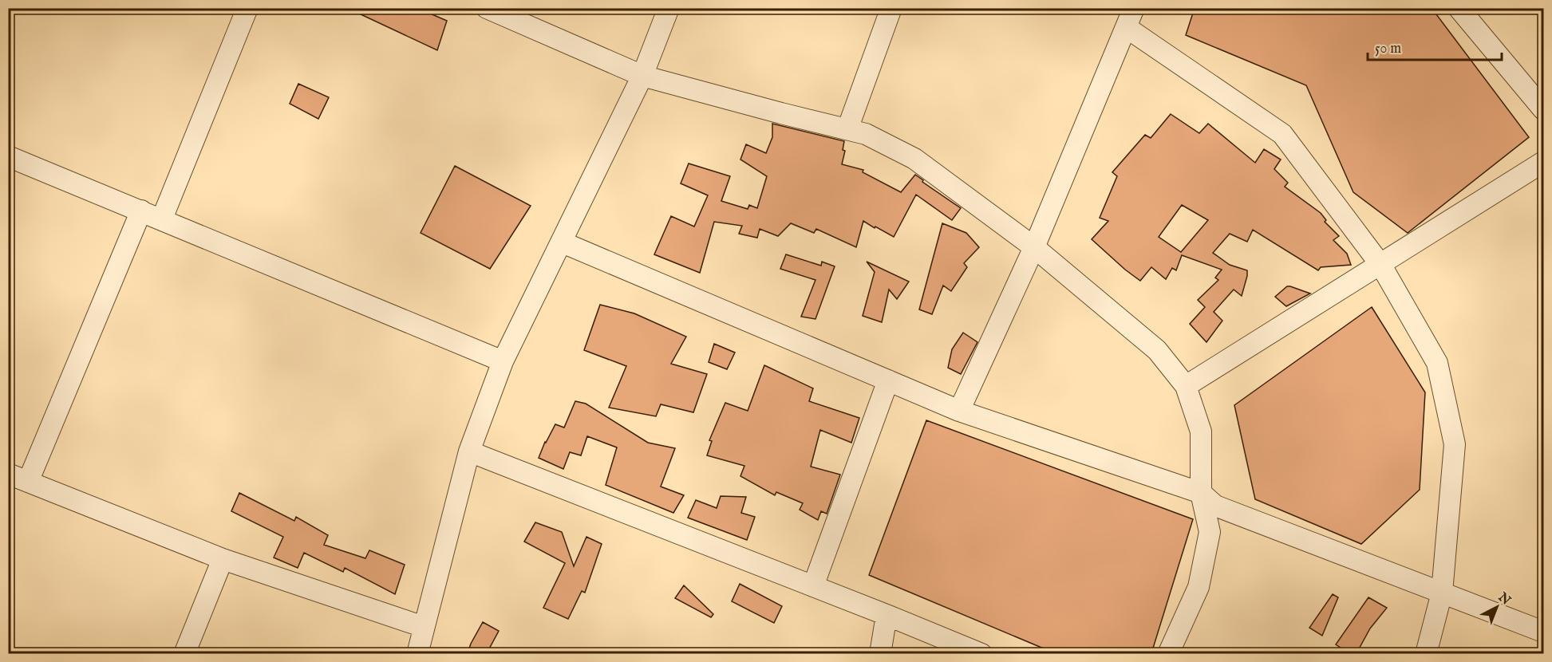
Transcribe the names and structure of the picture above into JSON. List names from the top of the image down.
{
  "scale_bar": "50 m",
  "north": "top right"
}
